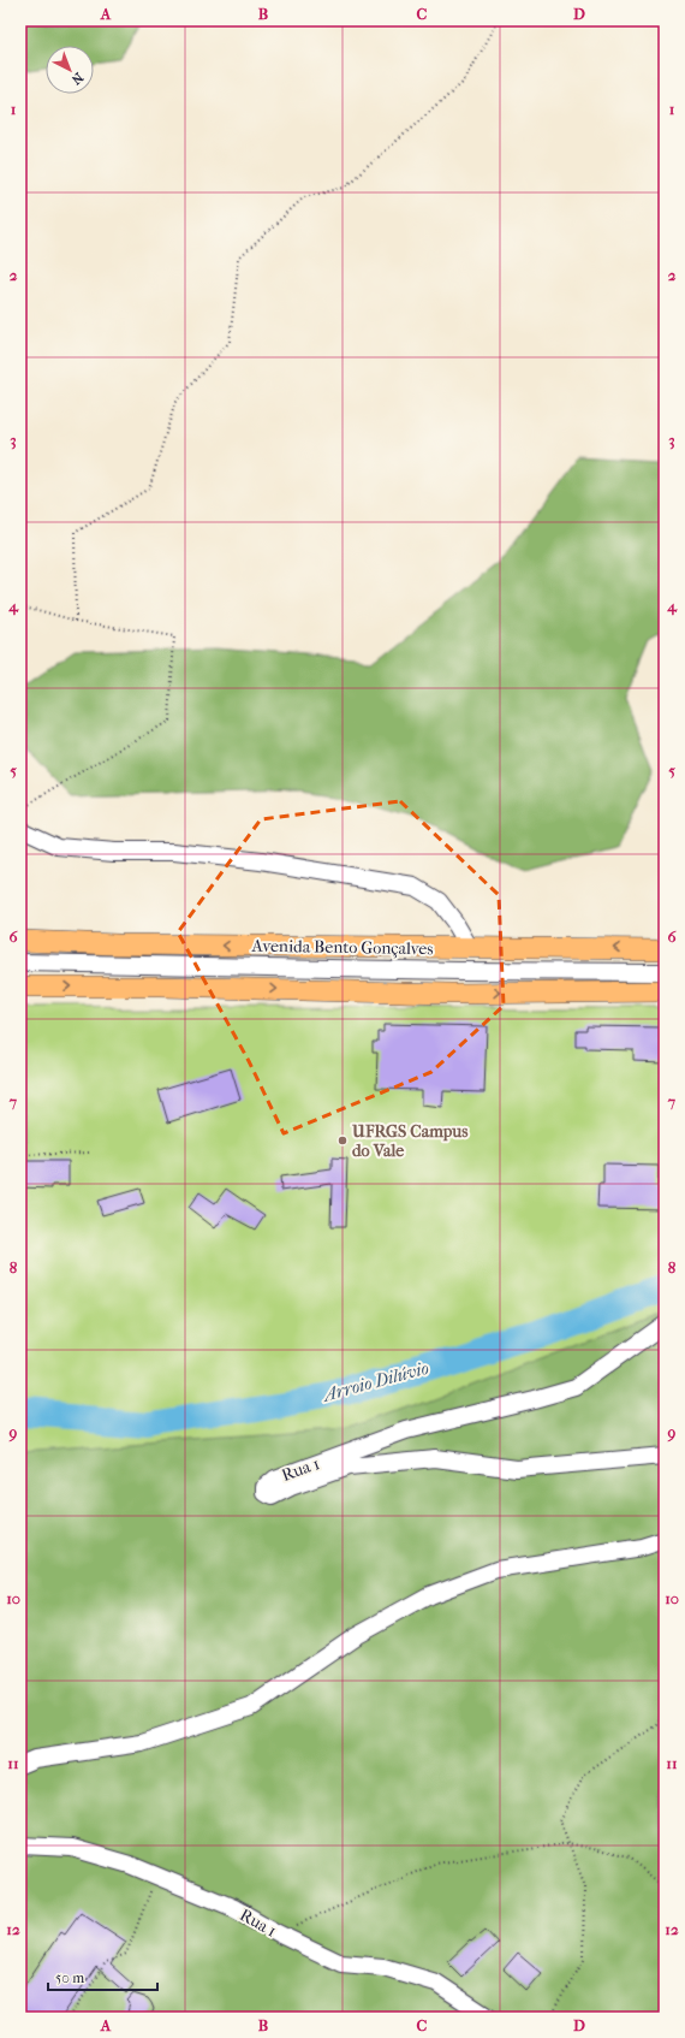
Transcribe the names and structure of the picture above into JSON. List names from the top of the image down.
{
  "streets": {
    "main road": ["Avenida Bento Gonçalves"],
    "street": ["Rua 1"]
  },
  "water": ["Arroio Dilúvio"],
  "places": ["UFRGS Campus do Vale"],
  "scale_bar": "50 m",
  "north": "bottom right",
  "grid": {
    "columns": [
      "A",
      "B",
      "C",
      "D"
    ],
    "rows": [
      "1",
      "2",
      "3",
      "4",
      "5",
      "6",
      "7",
      "8",
      "9",
      "10",
      "11",
      "12"
    ]
  }
}
